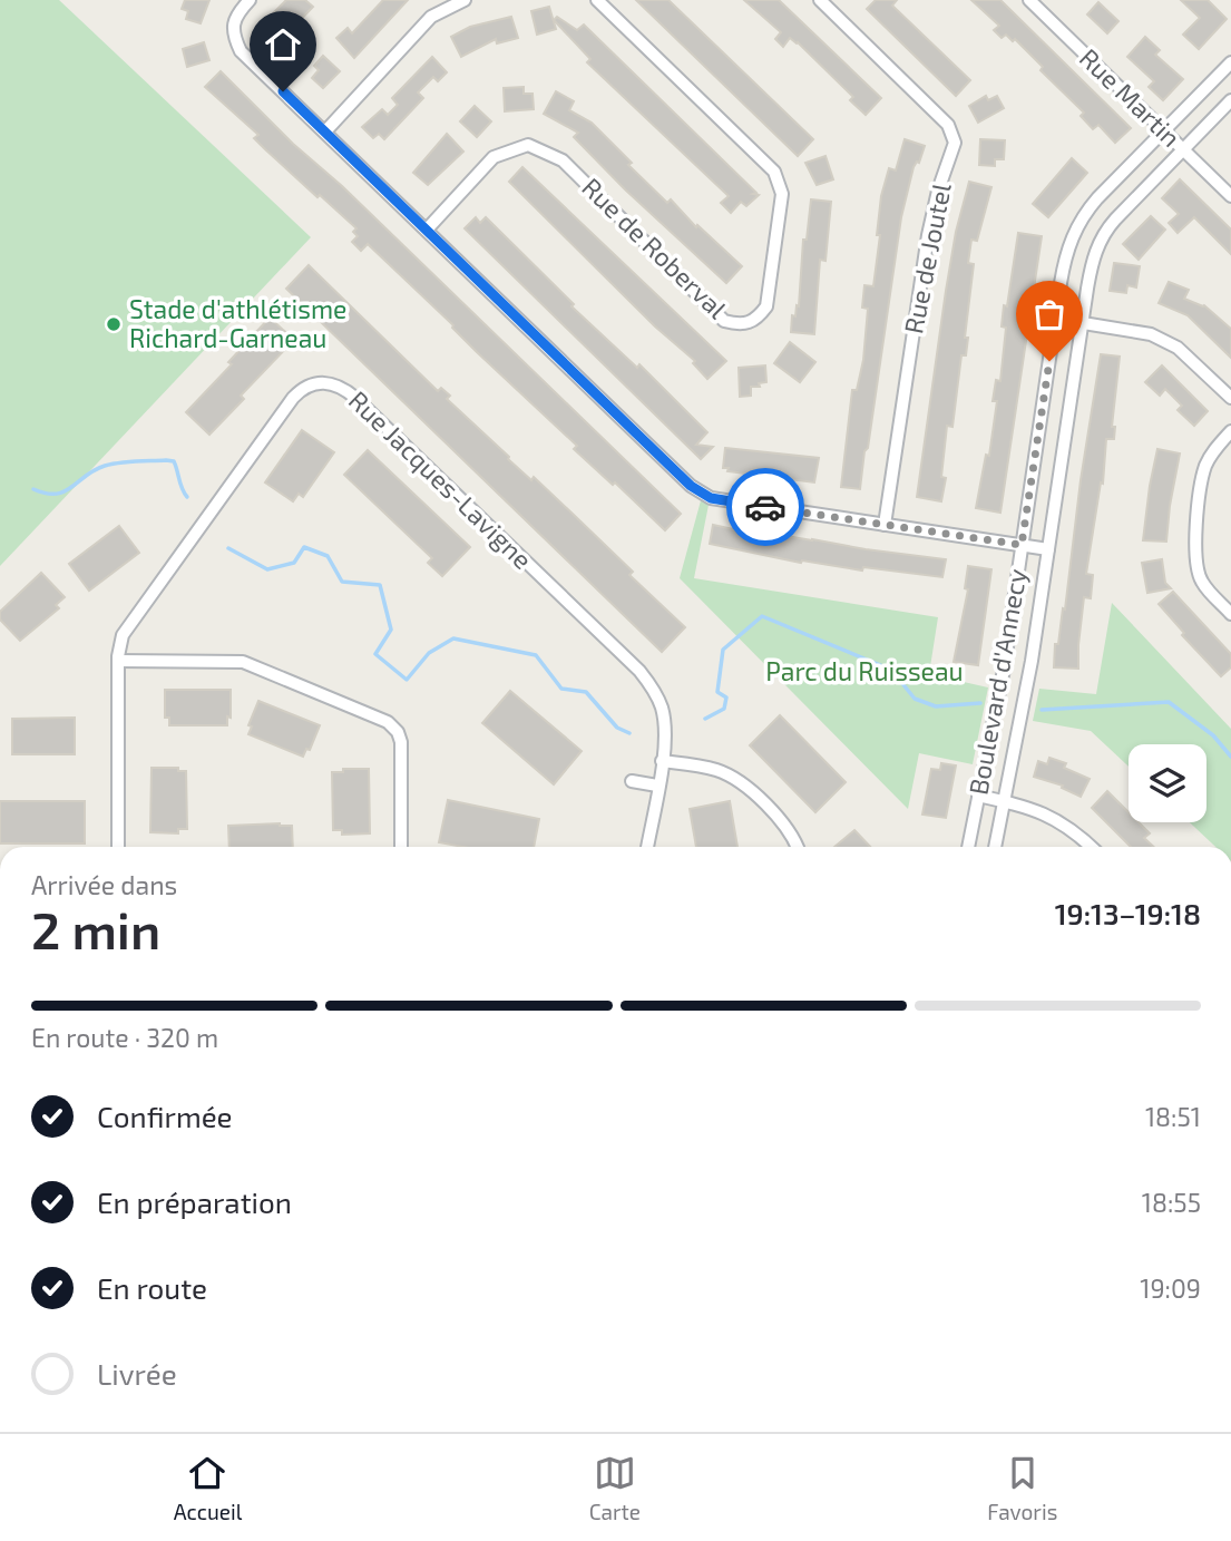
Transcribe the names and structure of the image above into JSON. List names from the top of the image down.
{
  "streets": {
    "street": [
      "Rue Martin",
      "Rue de Roberval",
      "Rue de Joutel",
      "Rue Jacques-Lavigne",
      "Boulevard d'Annecy"
    ]
  },
  "crossings": [
    ["Rue Martin", "Boulevard d'Annecy"]
  ],
  "parks": ["Parc du Ruisseau"],
  "places": ["Stade d'athlétisme Richard-Garneau"],
  "page": {
    "heading": ["2 min", "Arrivée dans", "19:13–19:18"],
    "bar": "En route · 320 m",
    "list": [
      ["Confirmée", "18:51"],
      ["En préparation", "18:55"],
      ["En route", "19:09"],
      "Livrée"
    ],
    "tabs": ["Accueil", "Carte", "Favoris"]
  }
}
